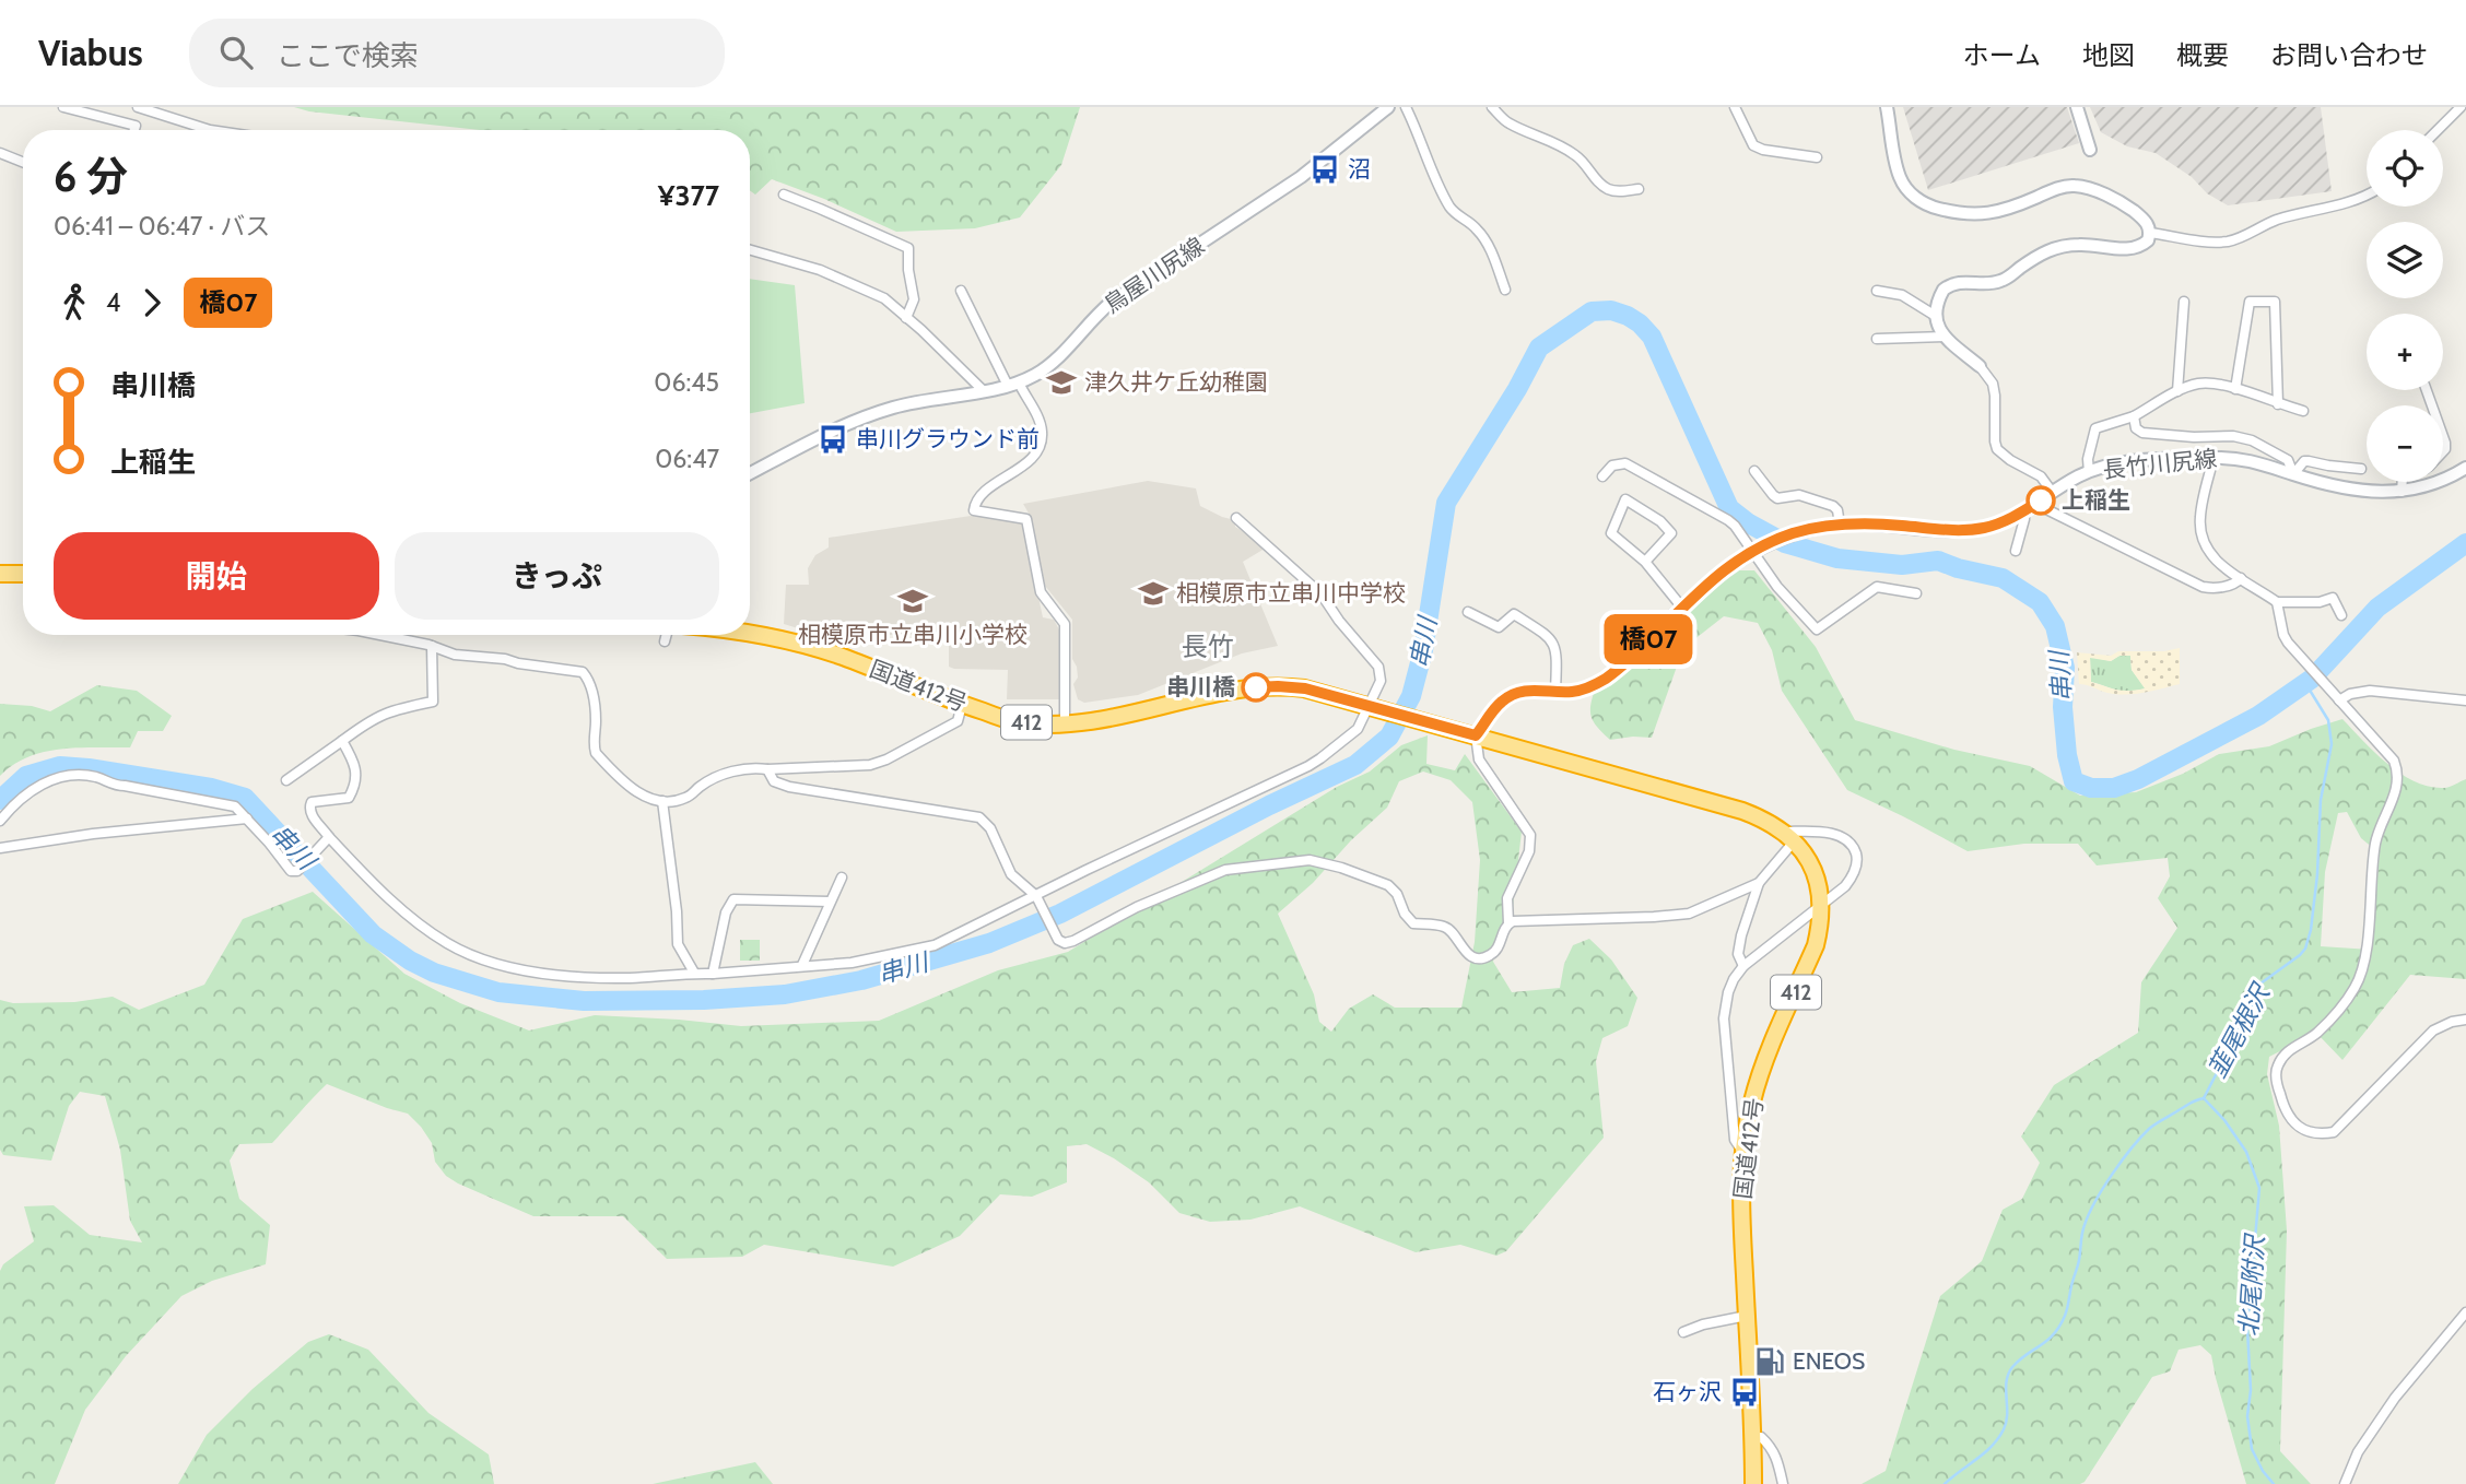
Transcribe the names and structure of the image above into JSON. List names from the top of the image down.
{
  "streets": {
    "highway": ["国道412号", "412"],
    "main road": ["鳥屋川尻線", "長竹川尻線"]
  },
  "crossings": [
    ["長竹川尻線", "412"],
    ["国道412号", "412"]
  ],
  "districts": ["長竹"],
  "water": ["串川", "韮尾根沢", "北尾附沢"],
  "places": {
    "bus stop": ["沼", "串川グラウンド前", "石ヶ沢"],
    "school or university": ["津久井ケ丘幼稚園", "相模原市立串川中学校", "相模原市立串川小学校"],
    "other": ["上稲生", "串川橋"],
    "fuel station": ["ENEOS"]
  },
  "lines": ["bus line 橋07"],
  "page": {
    "header": "Viabus",
    "search": "ここで検索",
    "nav": [
      "ホーム",
      "地図",
      "概要",
      "お問い合わせ"
    ],
    "on_map": "橋07",
    "map_buttons": ["+", "−"],
    "heading": ["6 分", "06:41 – 06:47 · バス", "¥377"],
    "legs": ["4", "橋07"],
    "list": [
      {
        "name": "串川橋",
        "value": "06:45"
      },
      {
        "name": "上稲生",
        "value": "06:47"
      }
    ],
    "buttons": ["開始", "きっぷ"]
  }
}
